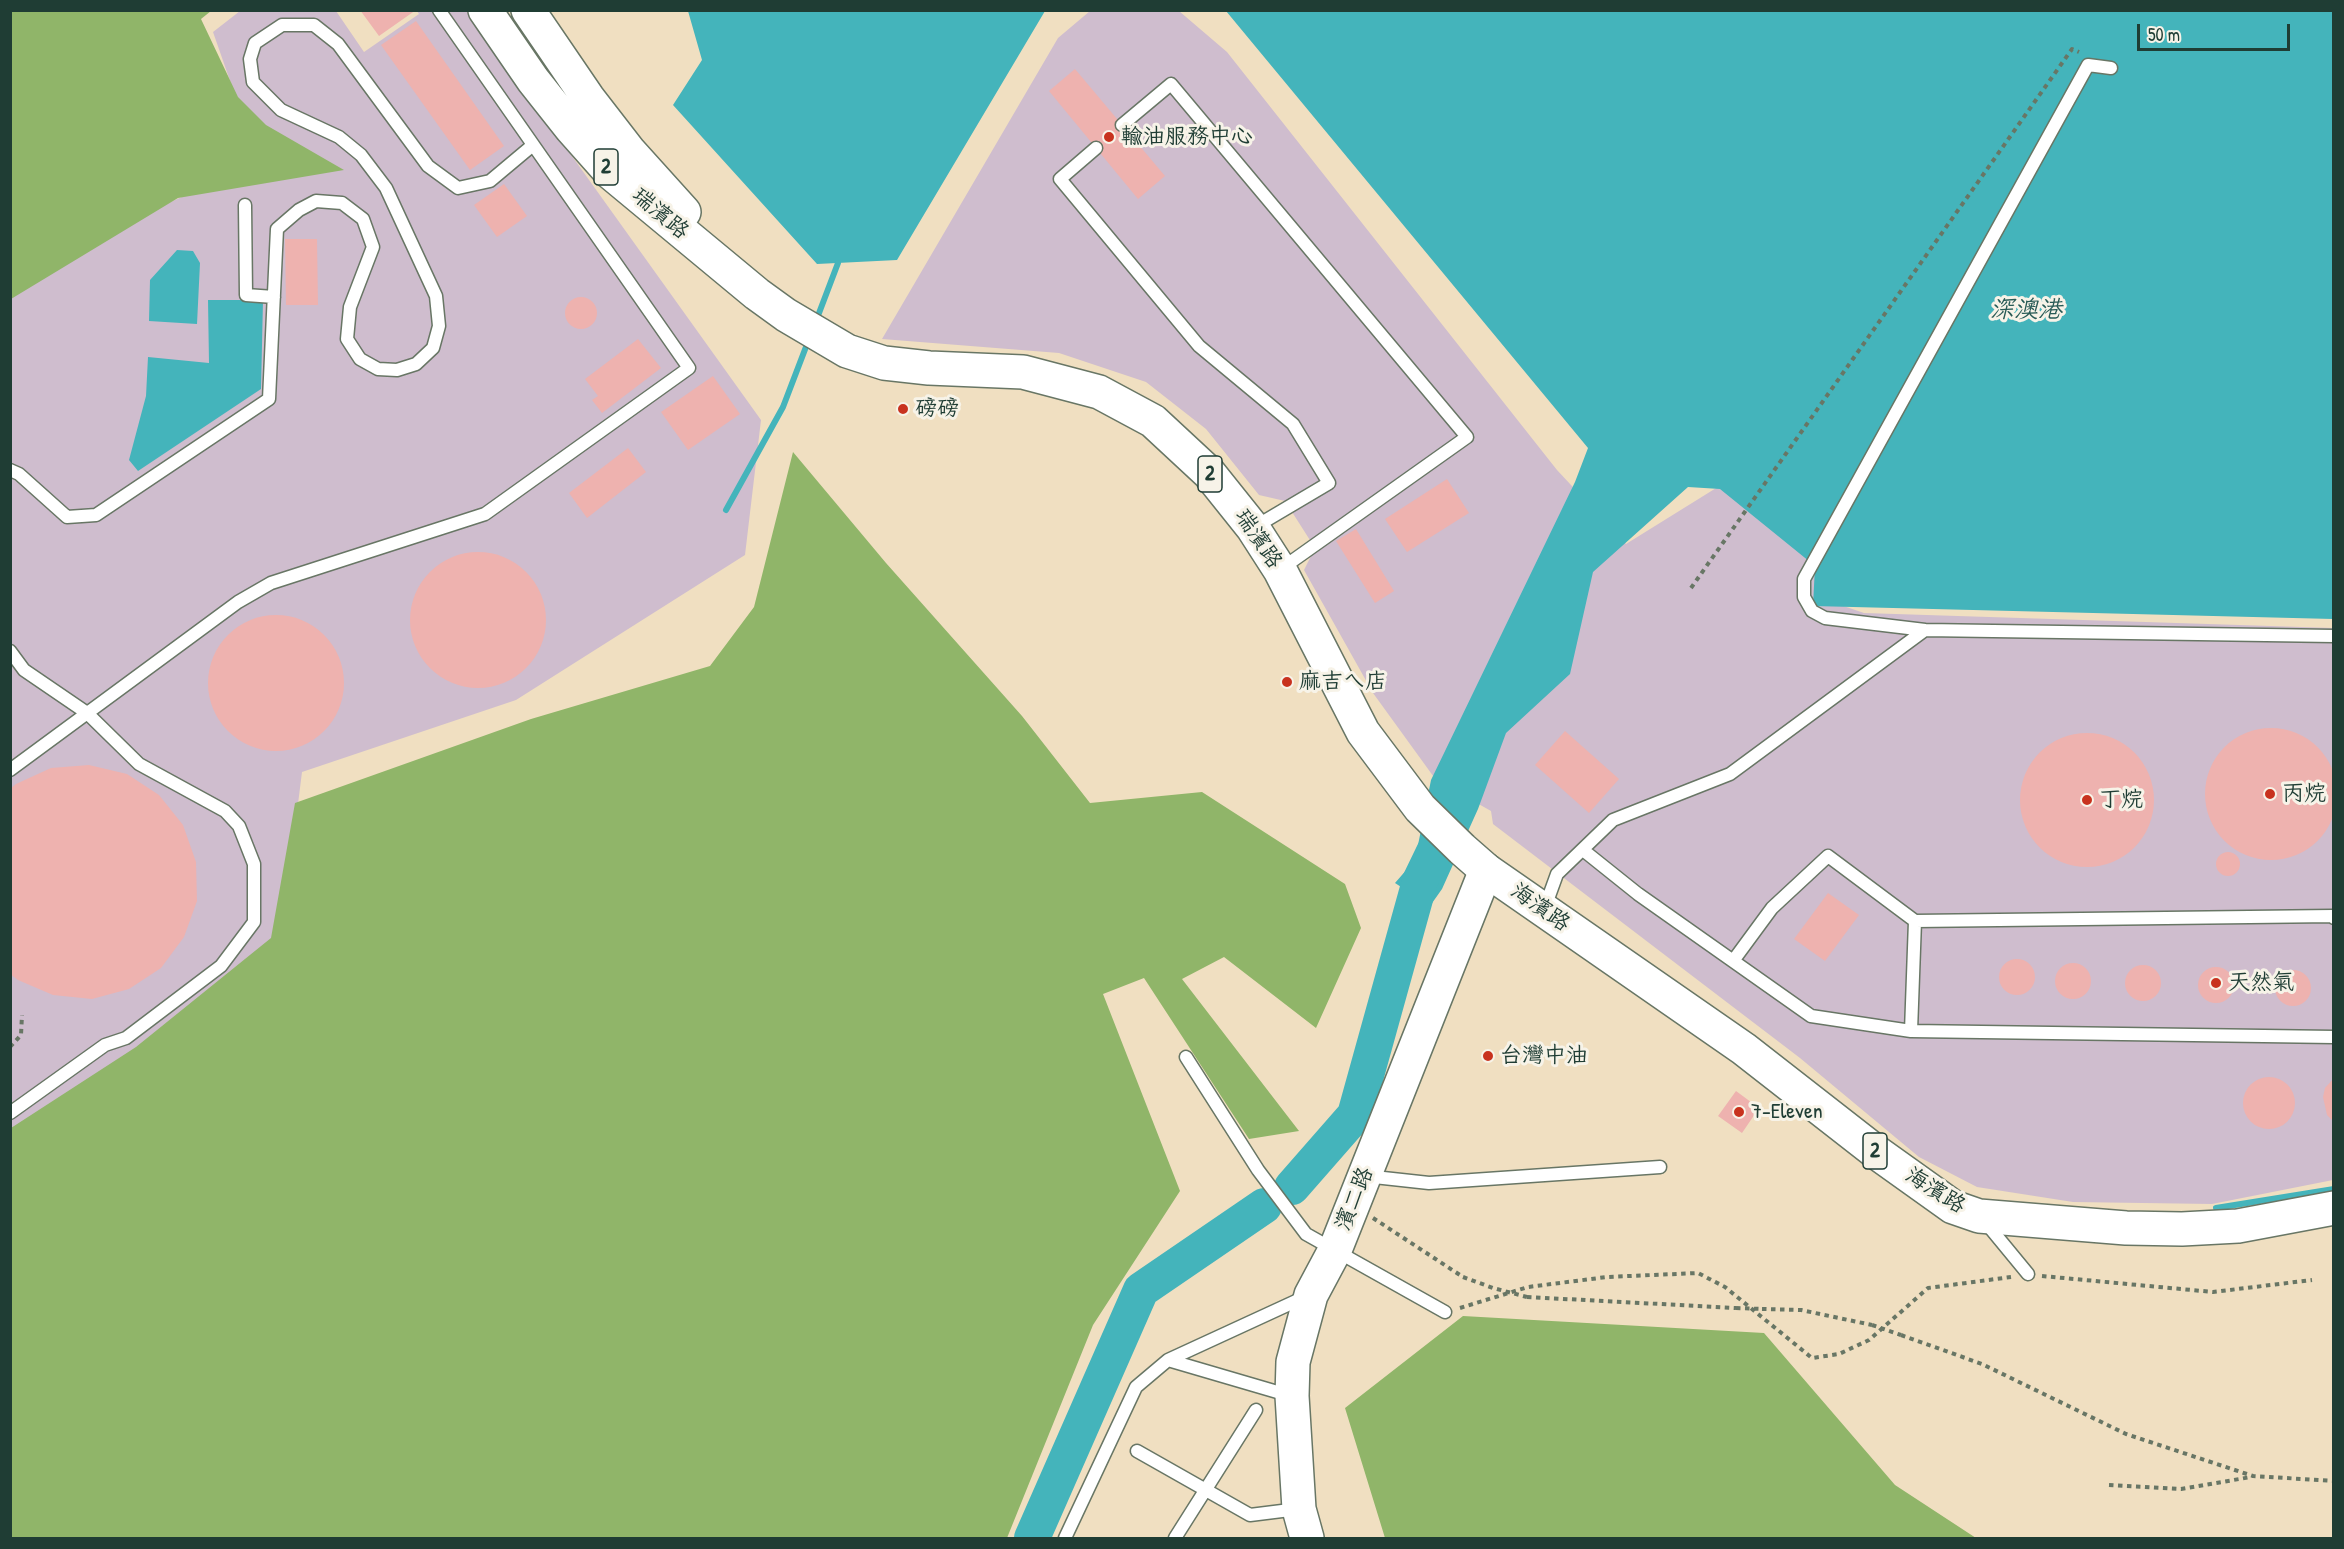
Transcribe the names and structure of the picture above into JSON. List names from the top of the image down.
{
  "streets": {
    "main road": [
      "2",
      "瑞濱路",
      "海濱路",
      "濱二路"
    ]
  },
  "crossings": [
    ["瑞濱路", "海濱路"],
    ["瑞濱路", "濱二路"],
    ["海濱路", "濱二路"]
  ],
  "water": ["深澳港"],
  "places": [
    "輸油服務中心",
    "磅磅",
    "麻吉ㄟ店",
    "丙烷",
    "丁烷",
    "天然氣",
    "台灣中油",
    "7-Eleven"
  ],
  "scale_bar": "50 m"
}
